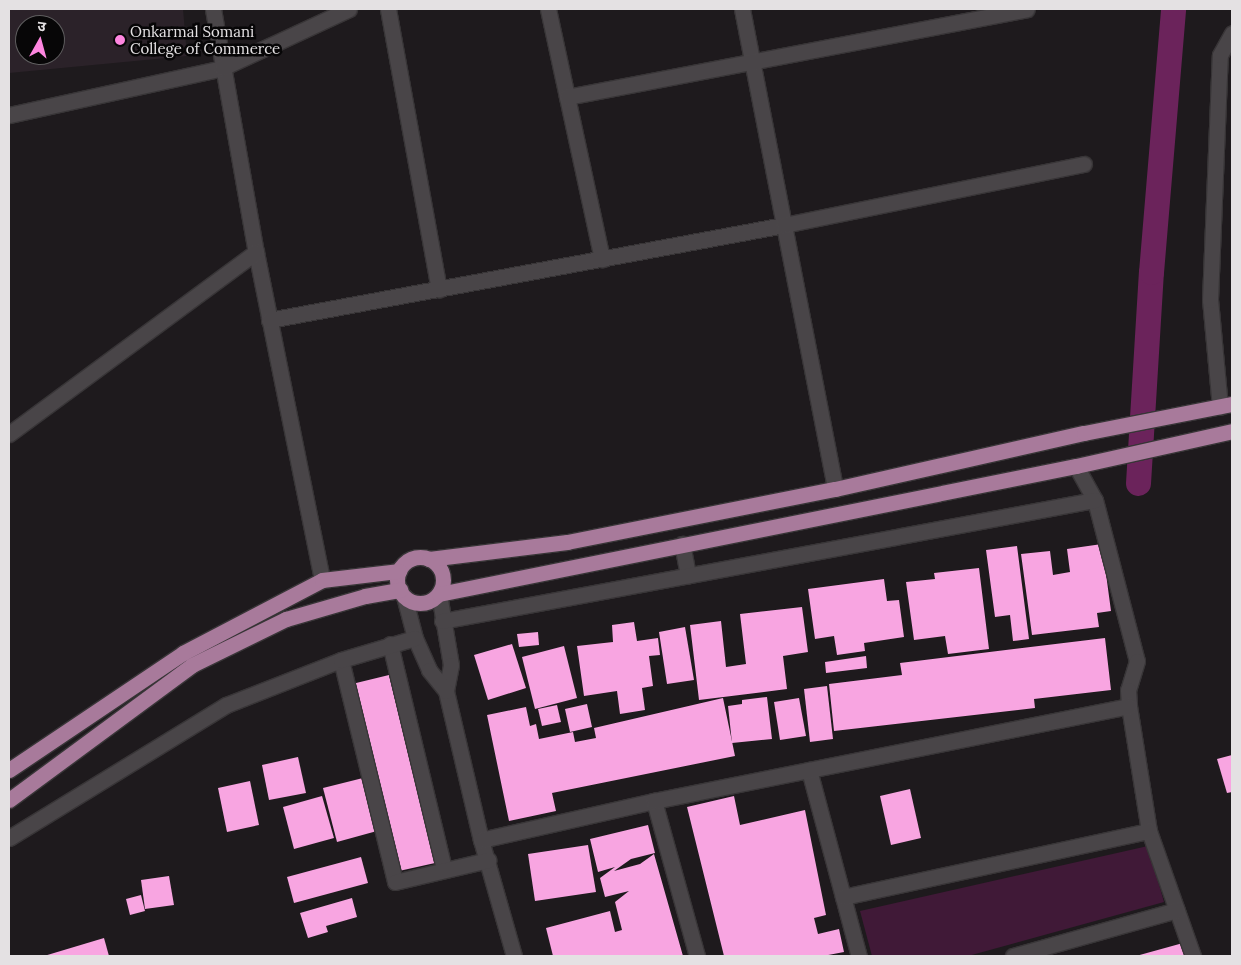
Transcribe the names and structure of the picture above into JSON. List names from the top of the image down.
{
  "places": ["Onkarmal Somani College of Commerce"],
  "north": "top"
}
